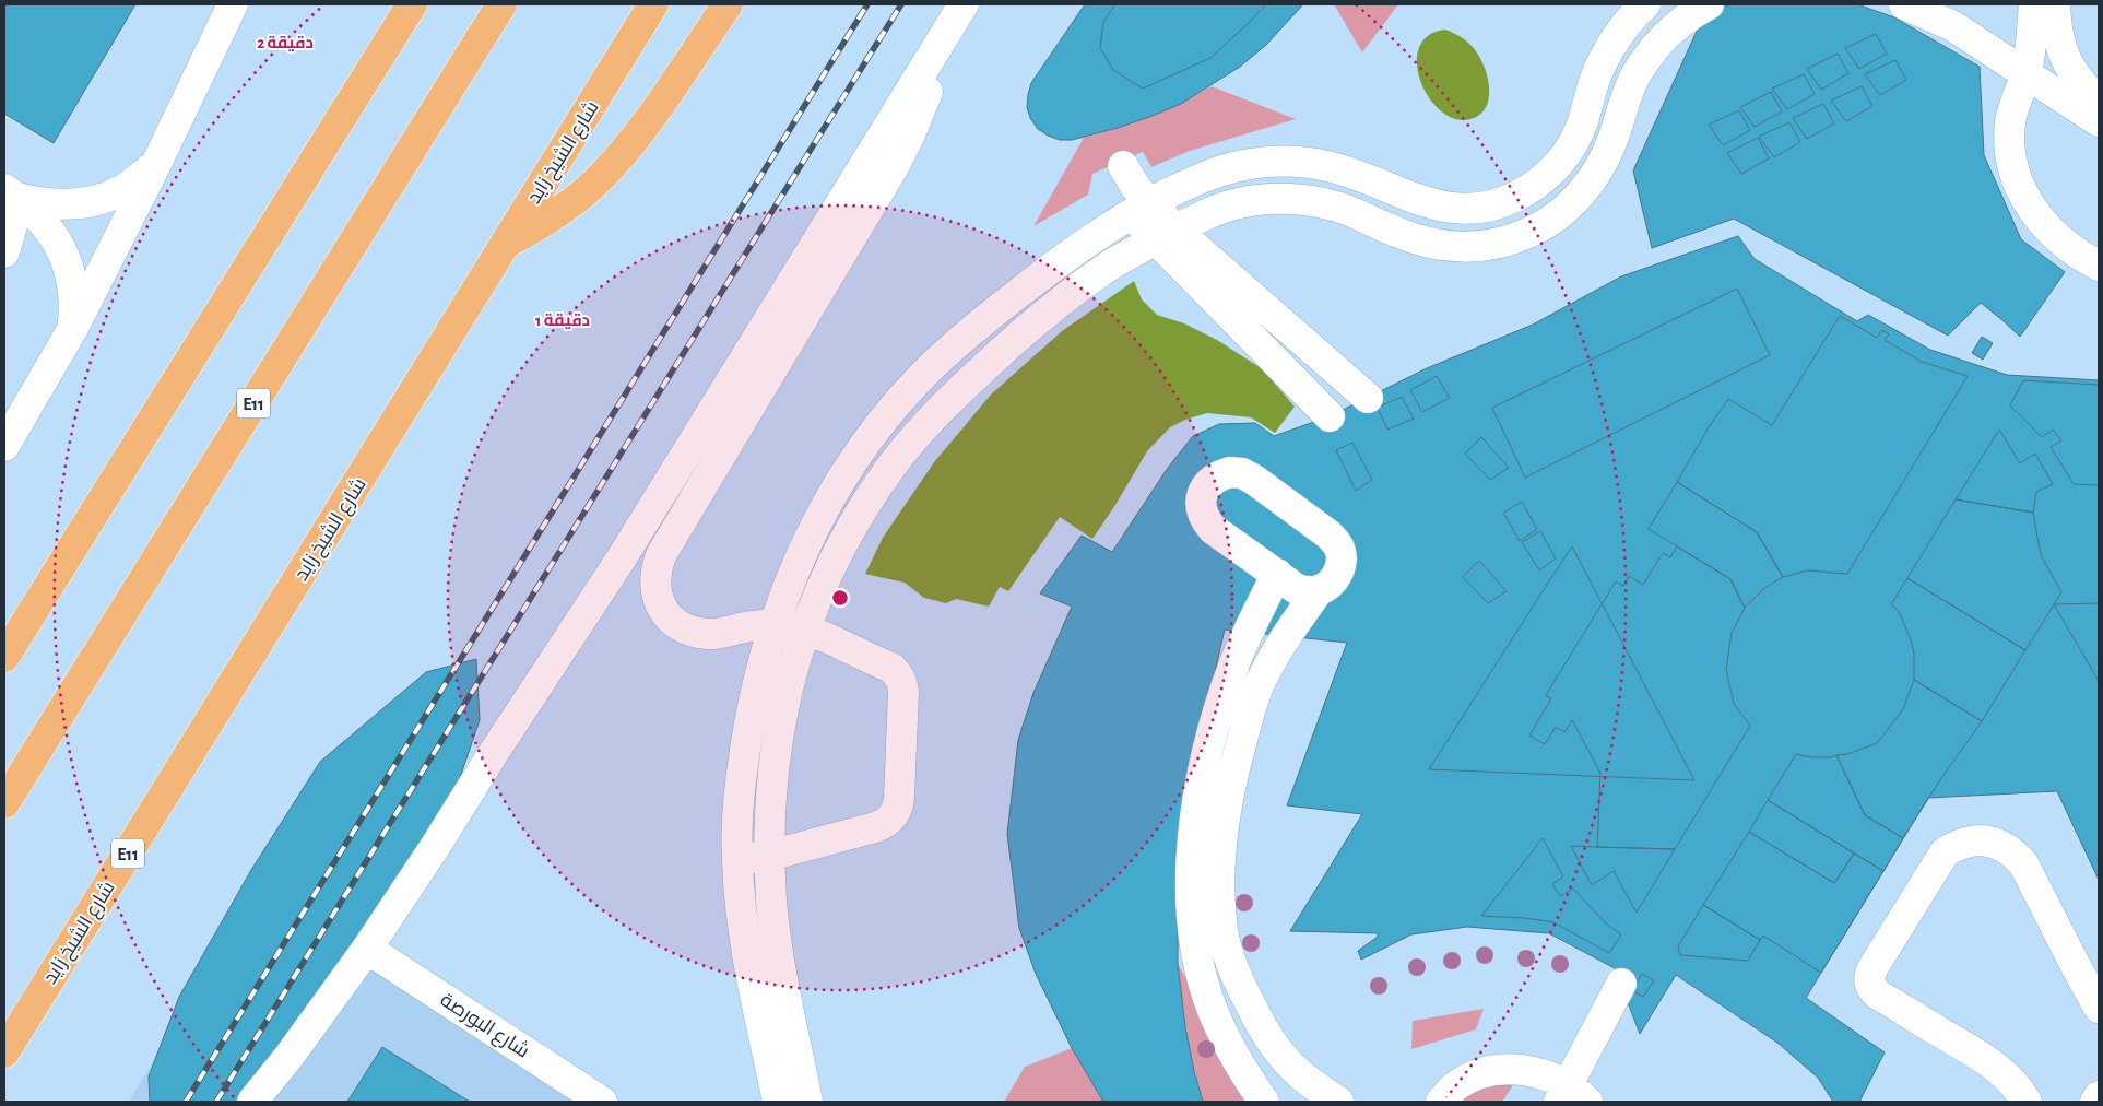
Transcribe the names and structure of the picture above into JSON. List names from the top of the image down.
{
  "streets": {
    "highway": ["شارع الشيخ زايد", "E11"],
    "street": ["شارع البورصة"]
  },
  "rings": ["2 دقيقة", "1 دقيقة"]
}
